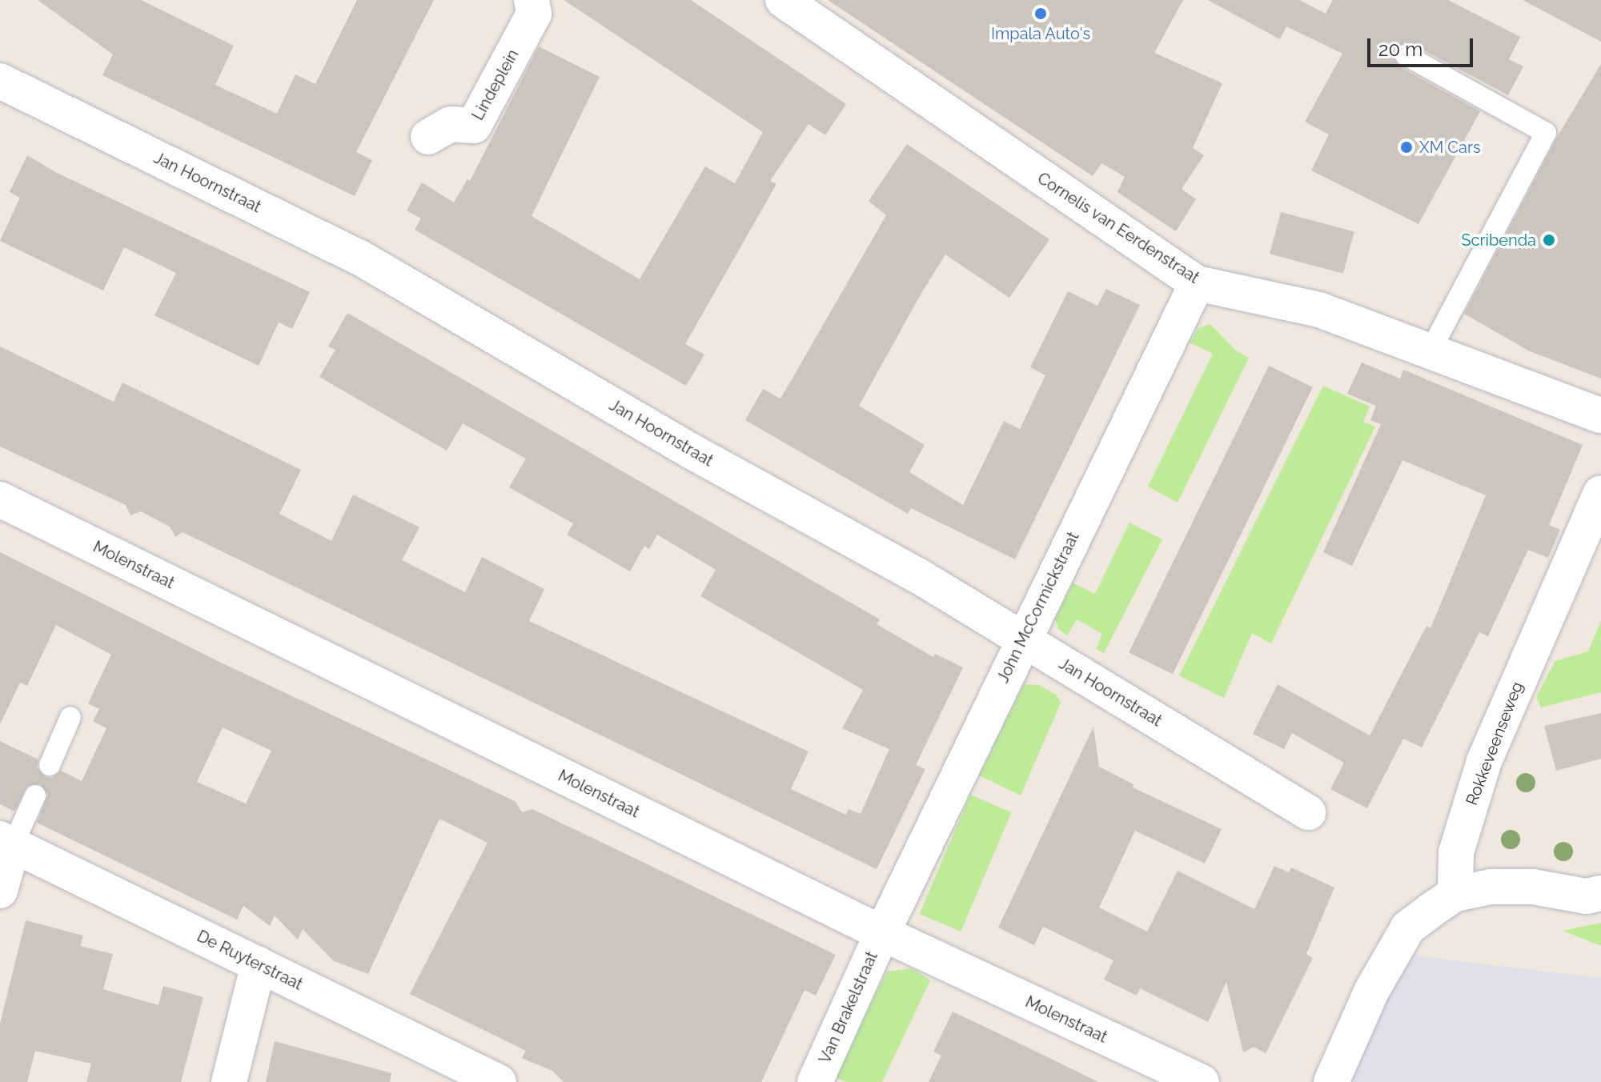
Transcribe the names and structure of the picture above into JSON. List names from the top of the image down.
{
  "streets": {
    "street": [
      "Lindeplein",
      "Jan Hoornstraat",
      "Cornelis van Eerdenstraat",
      "Molenstraat",
      "John McCormickstraat",
      "Rokkeveenseweg",
      "De Ruyterstraat",
      "Van Brakelstraat"
    ]
  },
  "crossings": [
    ["Jan Hoornstraat", "John McCormickstraat"],
    ["Cornelis van Eerdenstraat", "John McCormickstraat"],
    ["Molenstraat", "John McCormickstraat"],
    ["Molenstraat", "Van Brakelstraat"],
    ["John McCormickstraat", "Van Brakelstraat"]
  ],
  "places": ["Impala Auto's", "XM Cars", "Scribenda"],
  "scale_bar": "20 m"
}
